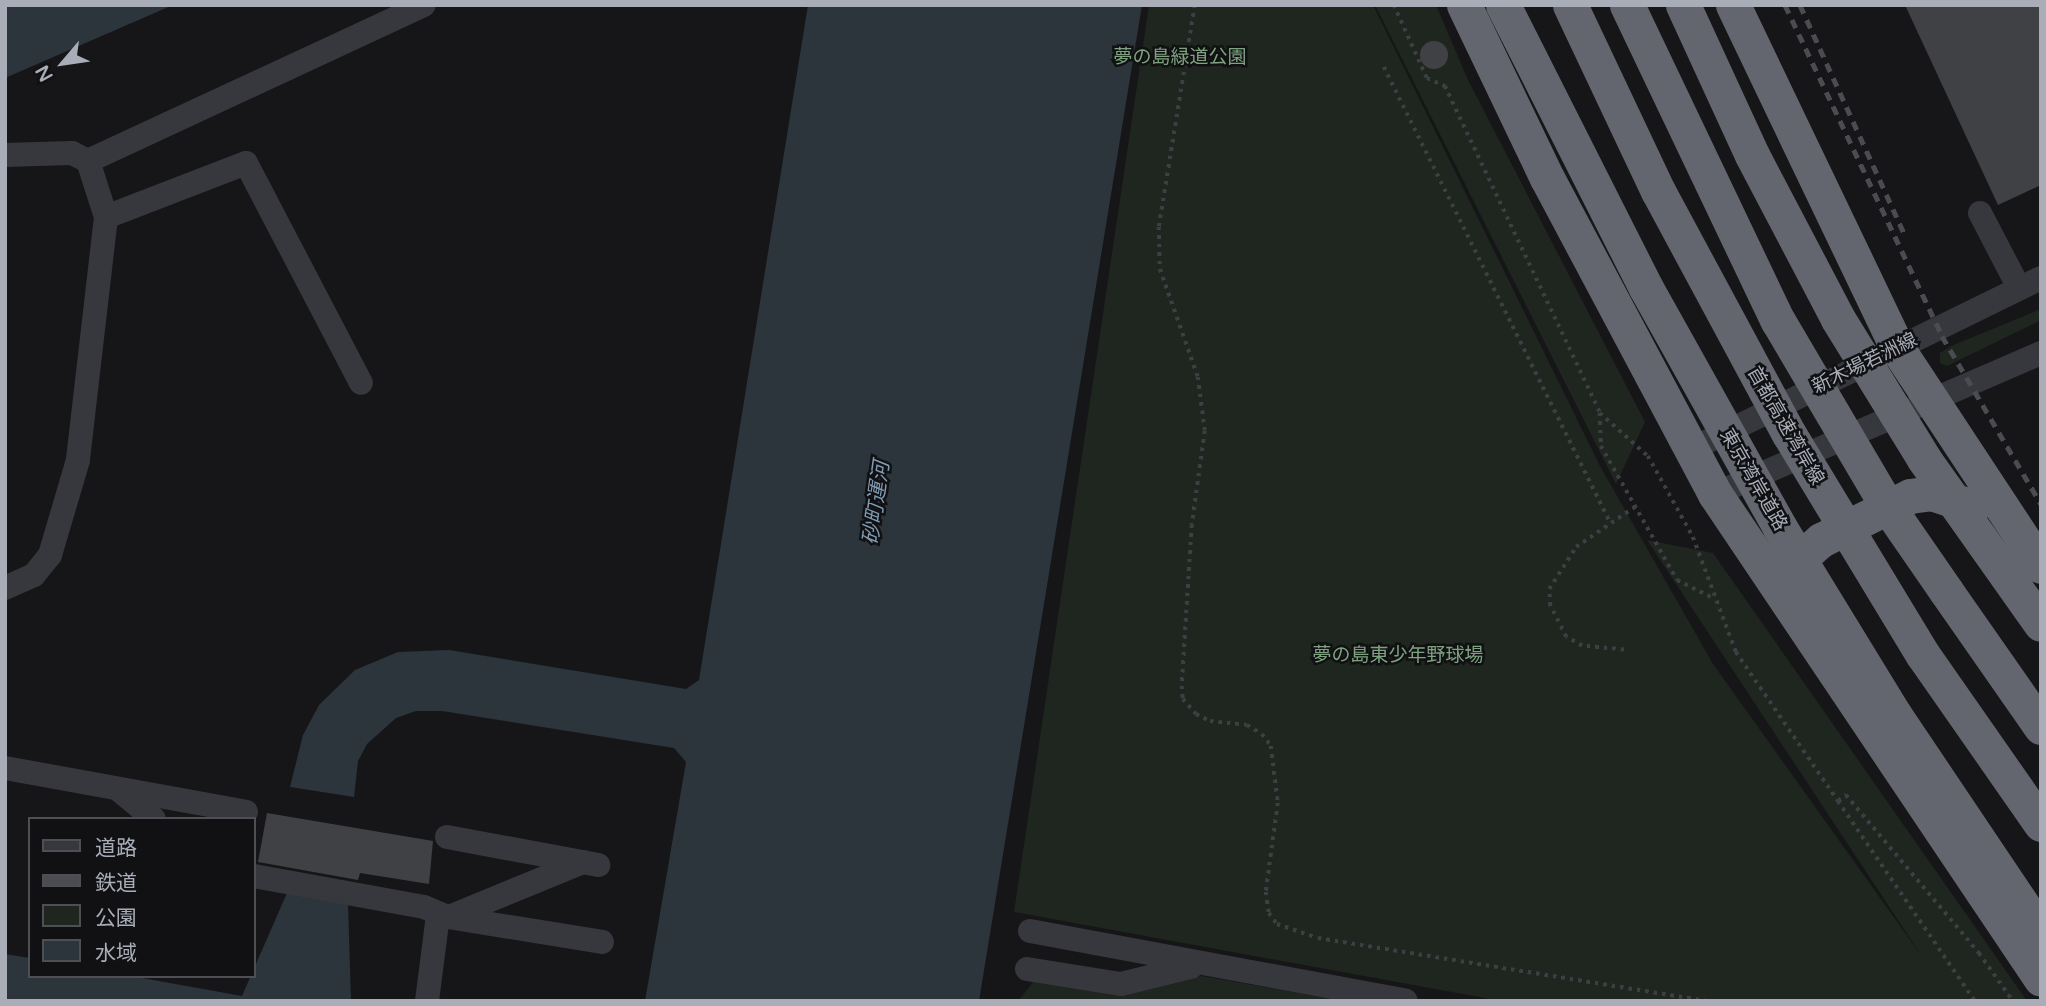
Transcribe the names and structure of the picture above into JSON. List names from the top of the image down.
{
  "streets": {
    "highway": ["首都高速湾岸線", "東京湾岸道路"],
    "street": ["新木場若洲線"]
  },
  "water": ["砂町運河"],
  "parks": ["夢の島緑道公園", "夢の島東少年野球場"],
  "legend": [
    "道路",
    "鉄道",
    "公園",
    "水域"
  ],
  "north": "bottom left"
}
